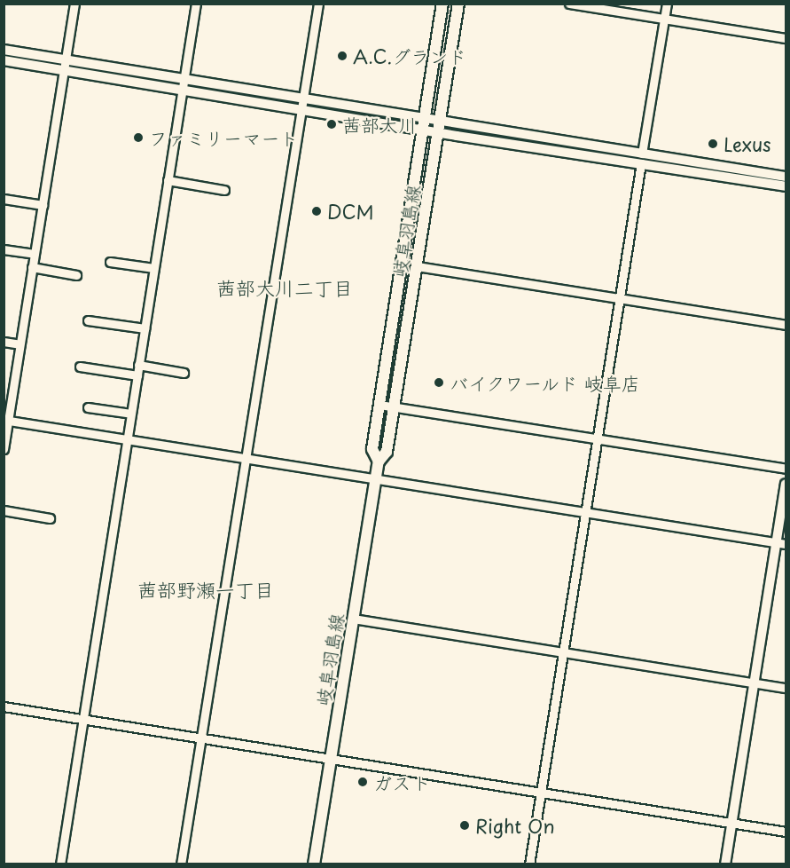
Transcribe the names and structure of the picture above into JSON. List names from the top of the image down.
{
  "streets": {
    "main road": ["岐阜羽島線"]
  },
  "districts": ["茜部大川二丁目", "茜部野瀬一丁目"],
  "places": [
    "A.C.グランド",
    "茜部大川",
    "ファミリーマート",
    "Lexus",
    "DCM",
    "バイクワールド 岐阜店",
    "ガスト",
    "Right On"
  ]
}
